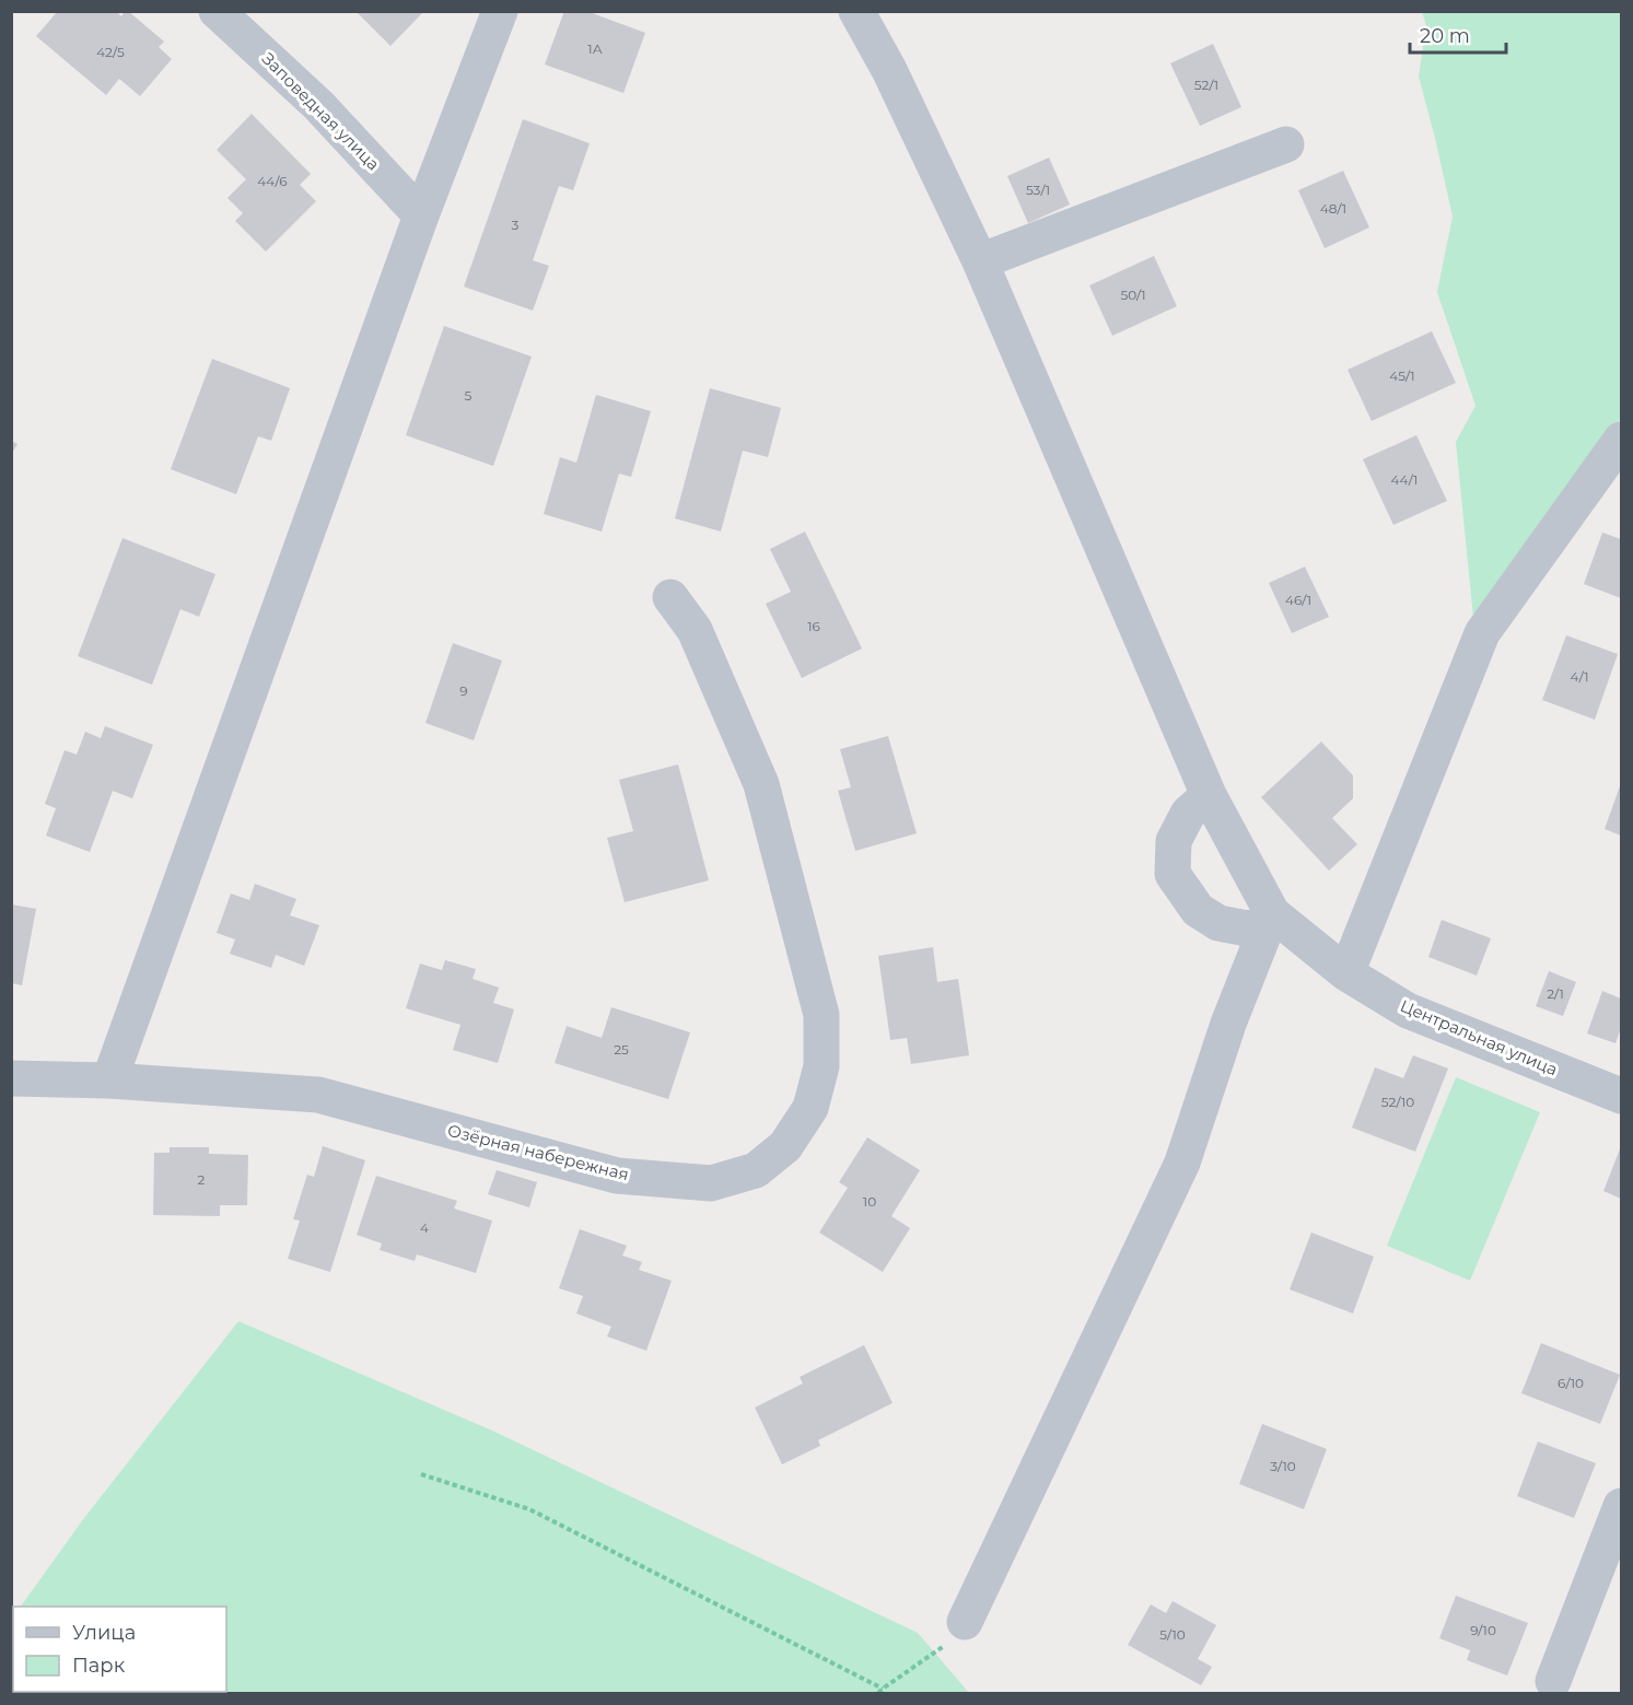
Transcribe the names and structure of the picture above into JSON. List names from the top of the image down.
{
  "streets": {
    "street": ["Заповедная улица", "Центральная улица", "Озёрная набережная"]
  },
  "house_numbers": [
    "1А",
    "42/5",
    "52/1",
    "44/6",
    "53/1",
    "48/1",
    "3",
    "50/1",
    "45/1",
    "5",
    "44/1",
    "46/1",
    "16",
    "4/1",
    "9",
    "2/1",
    "25",
    "52/10",
    "2",
    "10",
    "4",
    "6/10",
    "3/10",
    "9/10",
    "5/10"
  ],
  "legend": ["Улица", "Парк"],
  "scale_bar": "20 m"
}
